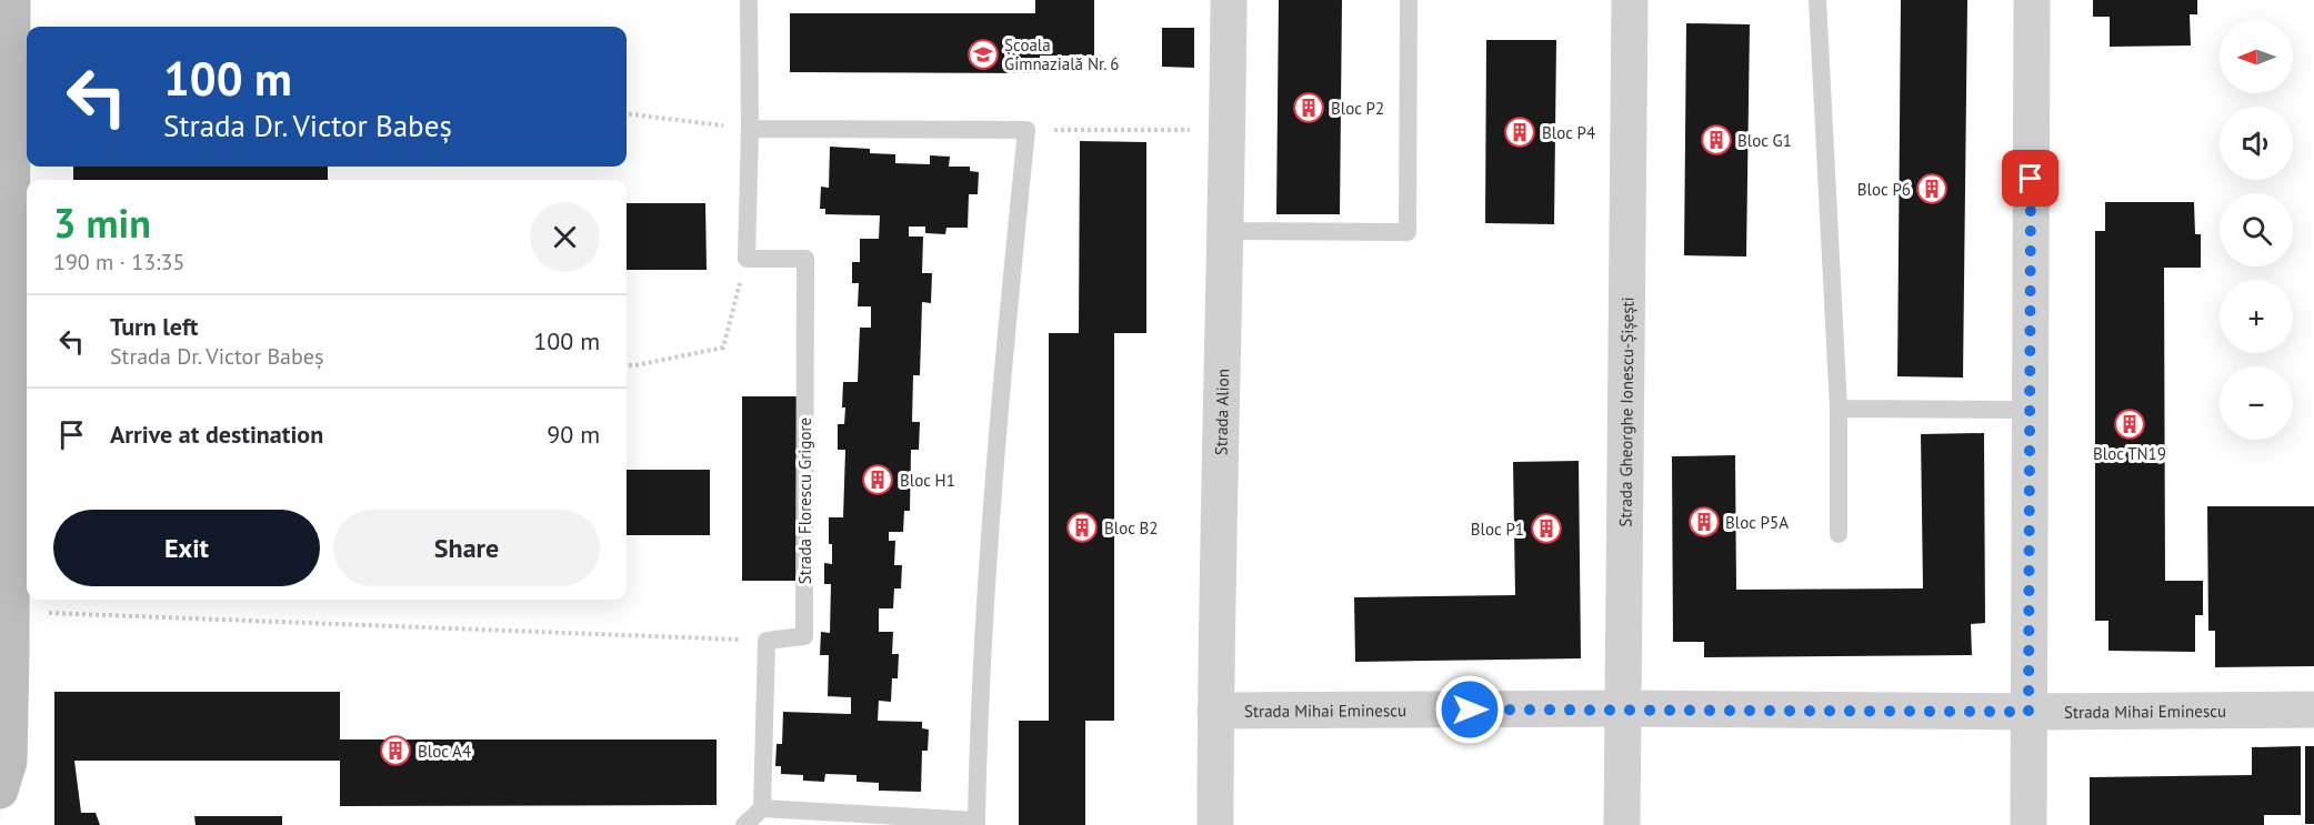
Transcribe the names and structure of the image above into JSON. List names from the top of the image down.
{
  "streets": {
    "street": ["Strada Gheorghe Ionescu-Șișești", "Strada Alion", "Strada Mihai Eminescu"],
    "lane": ["Strada Florescu Grigore"]
  },
  "crossings": [
    ["Strada Gheorghe Ionescu-Șișești", "Strada Mihai Eminescu"],
    ["Strada Alion", "Strada Mihai Eminescu"]
  ],
  "places": {
    "school or university": ["Școala Gimnazială Nr. 6"],
    "building": [
      "Bloc P2",
      "Bloc P4",
      "Bloc G1",
      "Bloc P6",
      "Bloc TN19",
      "Bloc H1",
      "Bloc P5A",
      "Bloc B2",
      "Bloc P1",
      "Bloc A4"
    ]
  },
  "north": "left",
  "page": {
    "map_buttons": ["+", "−"],
    "turn": ["100 m", "Strada Dr. Victor Babeș"],
    "heading": ["3 min", "190 m · 13:35"],
    "list": [
      {
        "name": "Turn left",
        "note": "Strada Dr. Victor Babeș",
        "value": "100 m"
      },
      {
        "name": "Arrive at destination",
        "value": "90 m"
      }
    ],
    "buttons": ["Exit", "Share"]
  }
}
